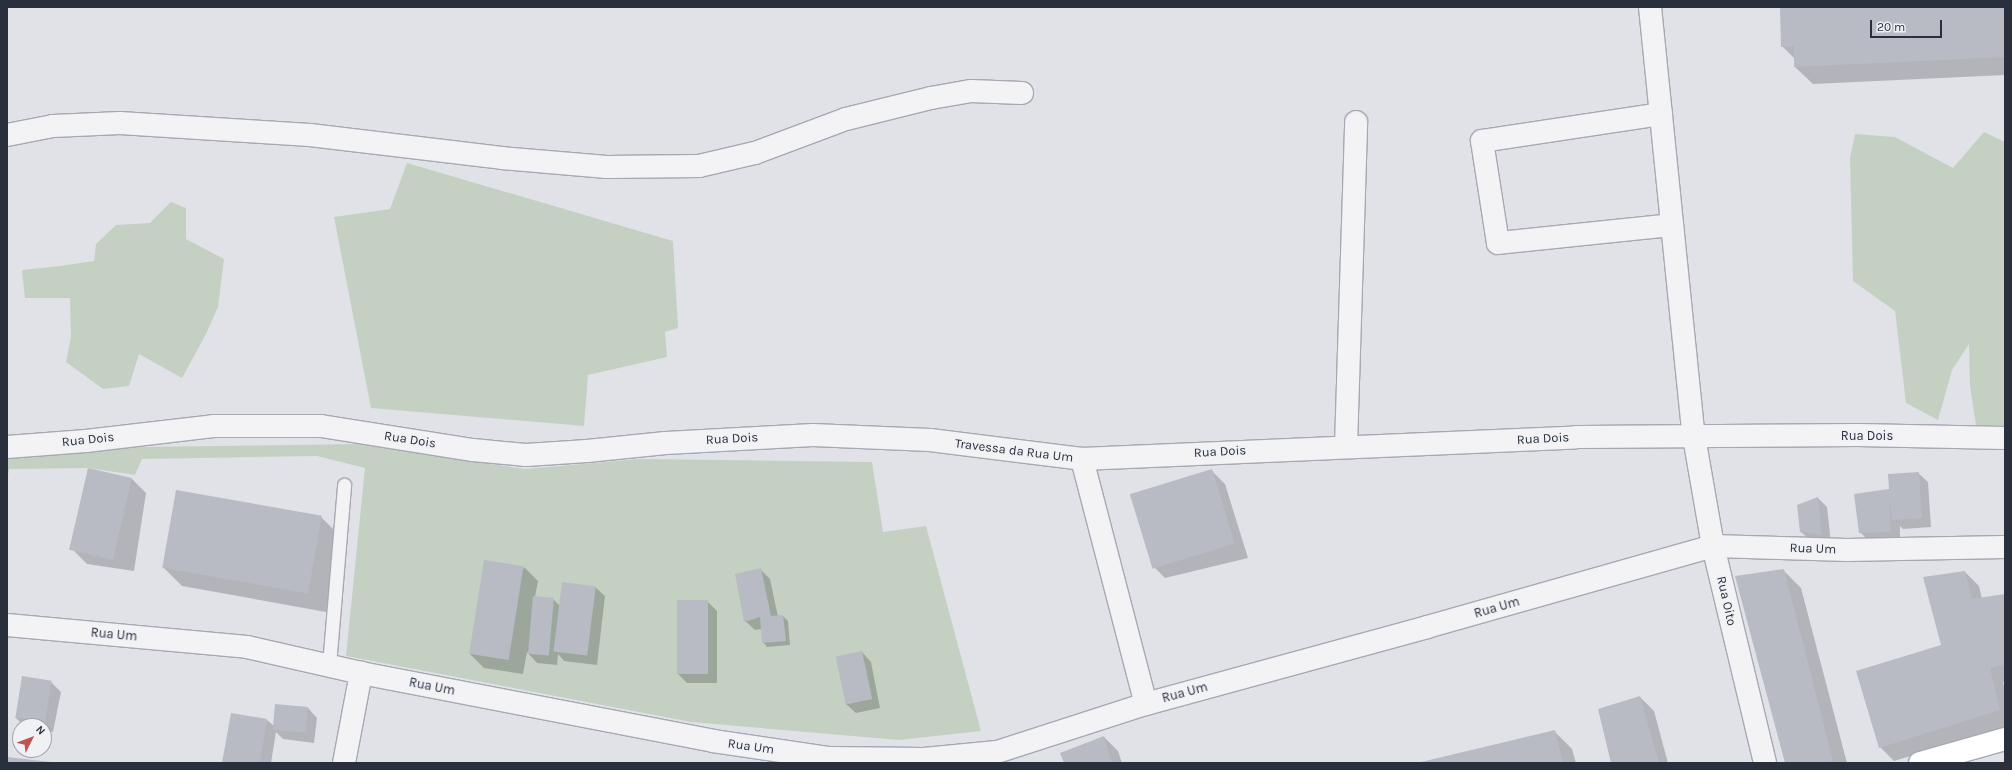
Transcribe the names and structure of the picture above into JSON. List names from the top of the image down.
{
  "streets": {
    "street": [
      "Rua Dois",
      "Travessa da Rua Um",
      "Rua Um",
      "Rua Oito"
    ]
  },
  "crossings": [
    ["Rua Dois", "Travessa da Rua Um"],
    ["Rua Dois", "Rua Oito"],
    ["Travessa da Rua Um", "Rua Um"],
    ["Rua Um", "Rua Oito"]
  ],
  "scale_bar": "20 m",
  "north": "top right"
}
